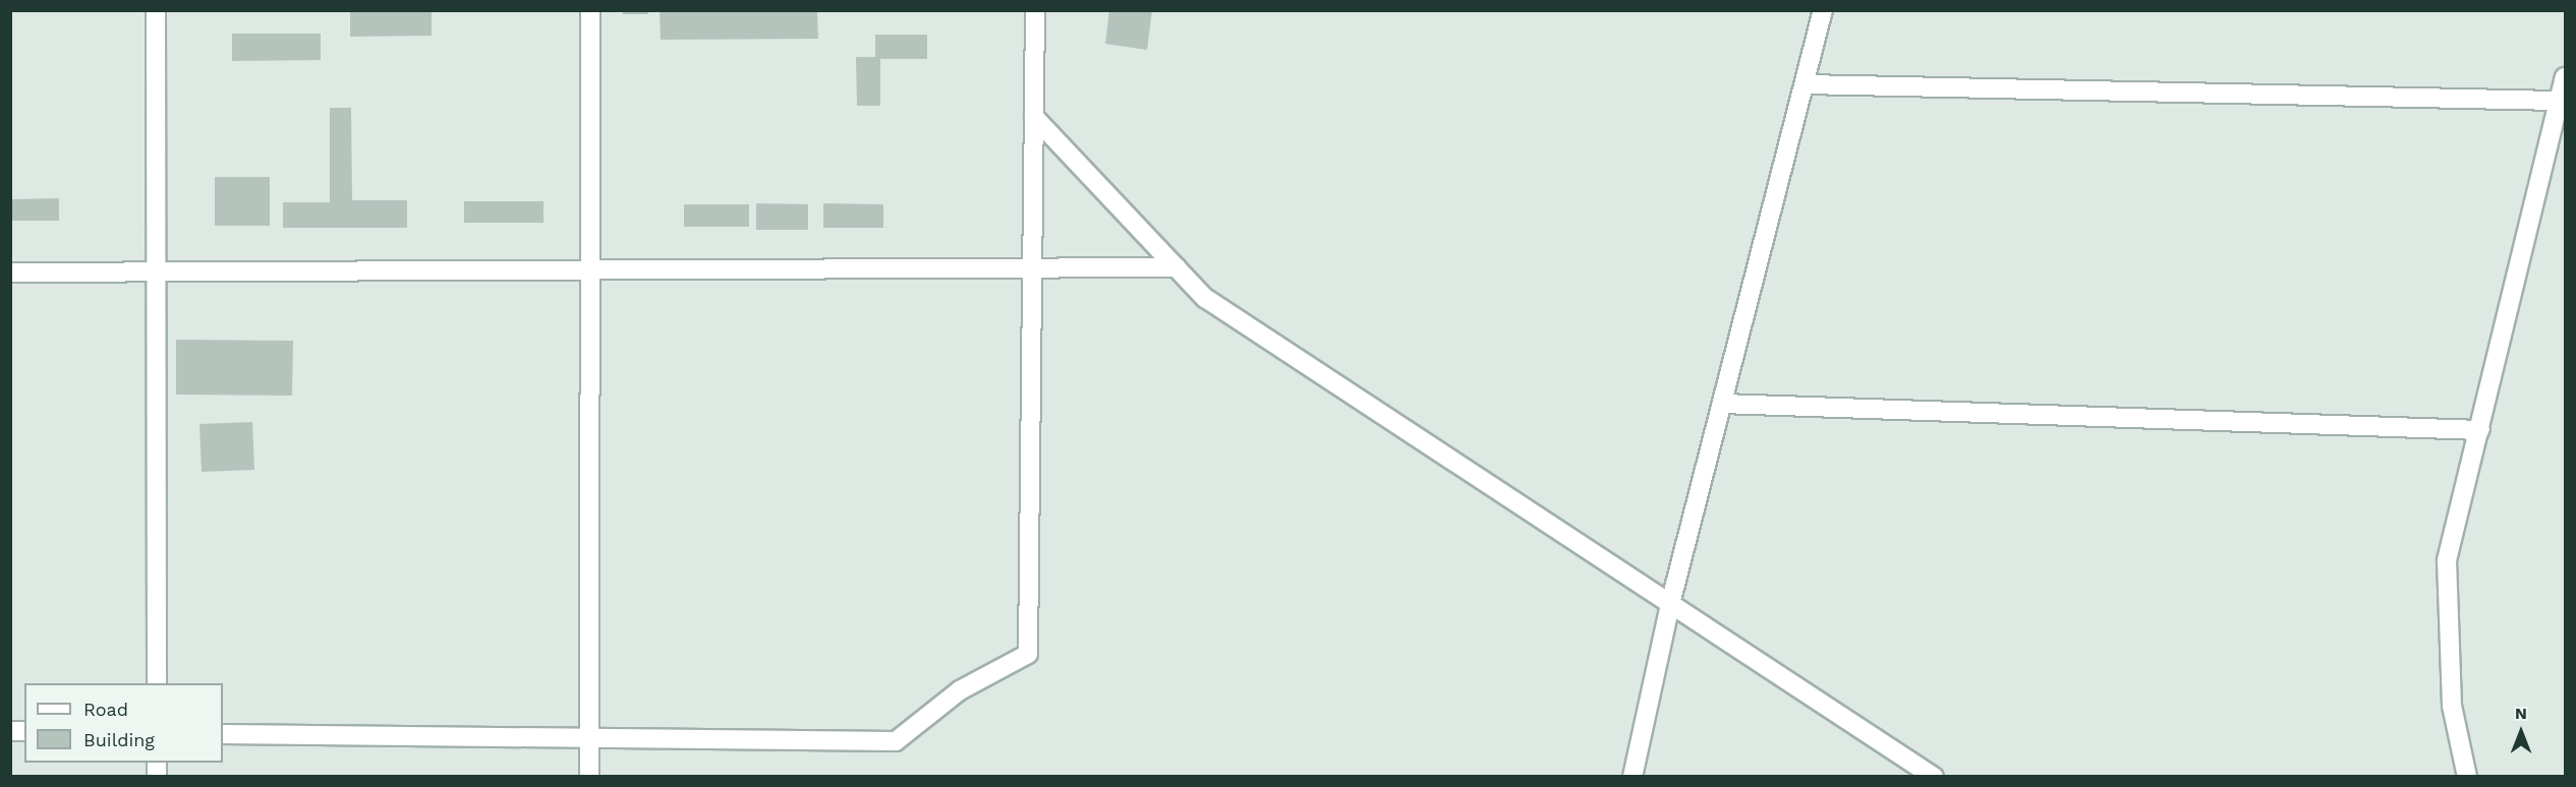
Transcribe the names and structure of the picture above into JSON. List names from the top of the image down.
{
  "legend": ["Road", "Building"],
  "north": "top"
}
